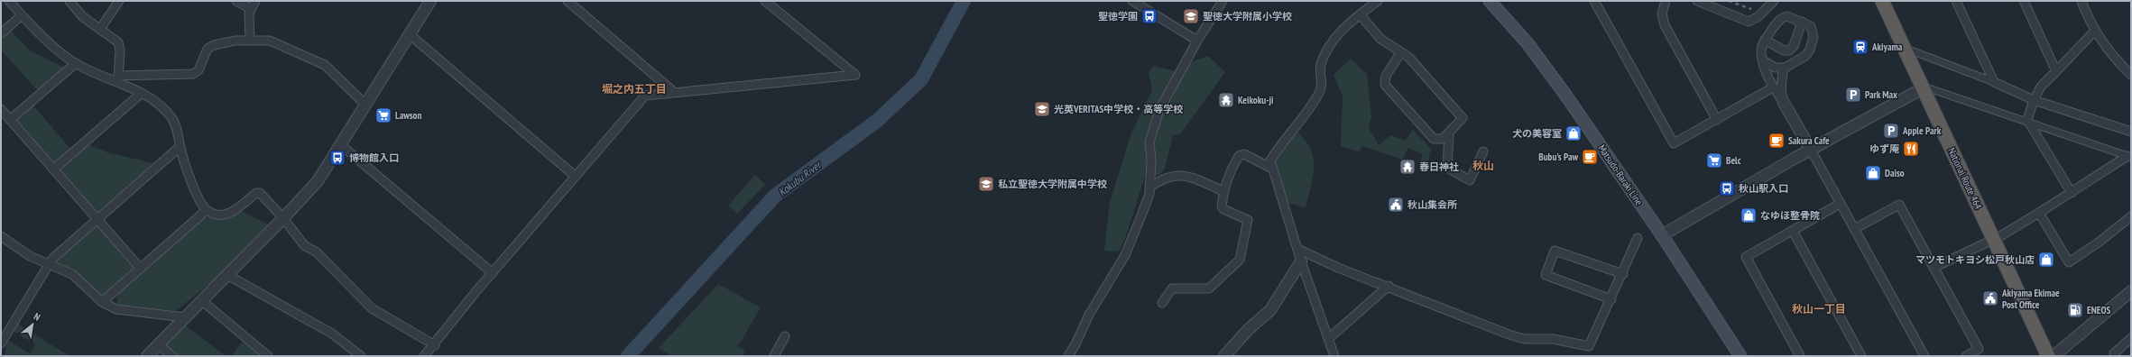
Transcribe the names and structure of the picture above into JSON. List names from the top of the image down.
{
  "streets": {
    "highway": ["National Route 464"],
    "main road": ["Matsudo-Baraki Line"]
  },
  "districts": ["堀之内五丁目", "秋山", "秋山一丁目"],
  "water": ["Kokubu River"],
  "places": {
    "bus stop": ["聖徳学園", "博物館入口", "秋山駅入口"],
    "school or university": ["聖徳大学附属小学校", "光英VERITAS中学校・高等学校", "私立聖徳大学附属中学校"],
    "station": ["Akiyama"],
    "parking": ["Park Max", "Apple Park"],
    "temple": ["Keikoku-ji", "春日神社"],
    "supermarket": ["Lawson", "Belc"],
    "shop": [
      "犬の美容室",
      "Daiso",
      "なゆほ整骨院",
      "マツモトキヨシ松戸秋山店"
    ],
    "cafe": ["Sakura Cafe", "Bubu’s Paw"],
    "restaurant": ["ゆず庵"],
    "public building": ["秋山集会所", "Akiyama Ekimae Post Office"],
    "fuel station": ["ENEOS"]
  },
  "north": "top right"
}
